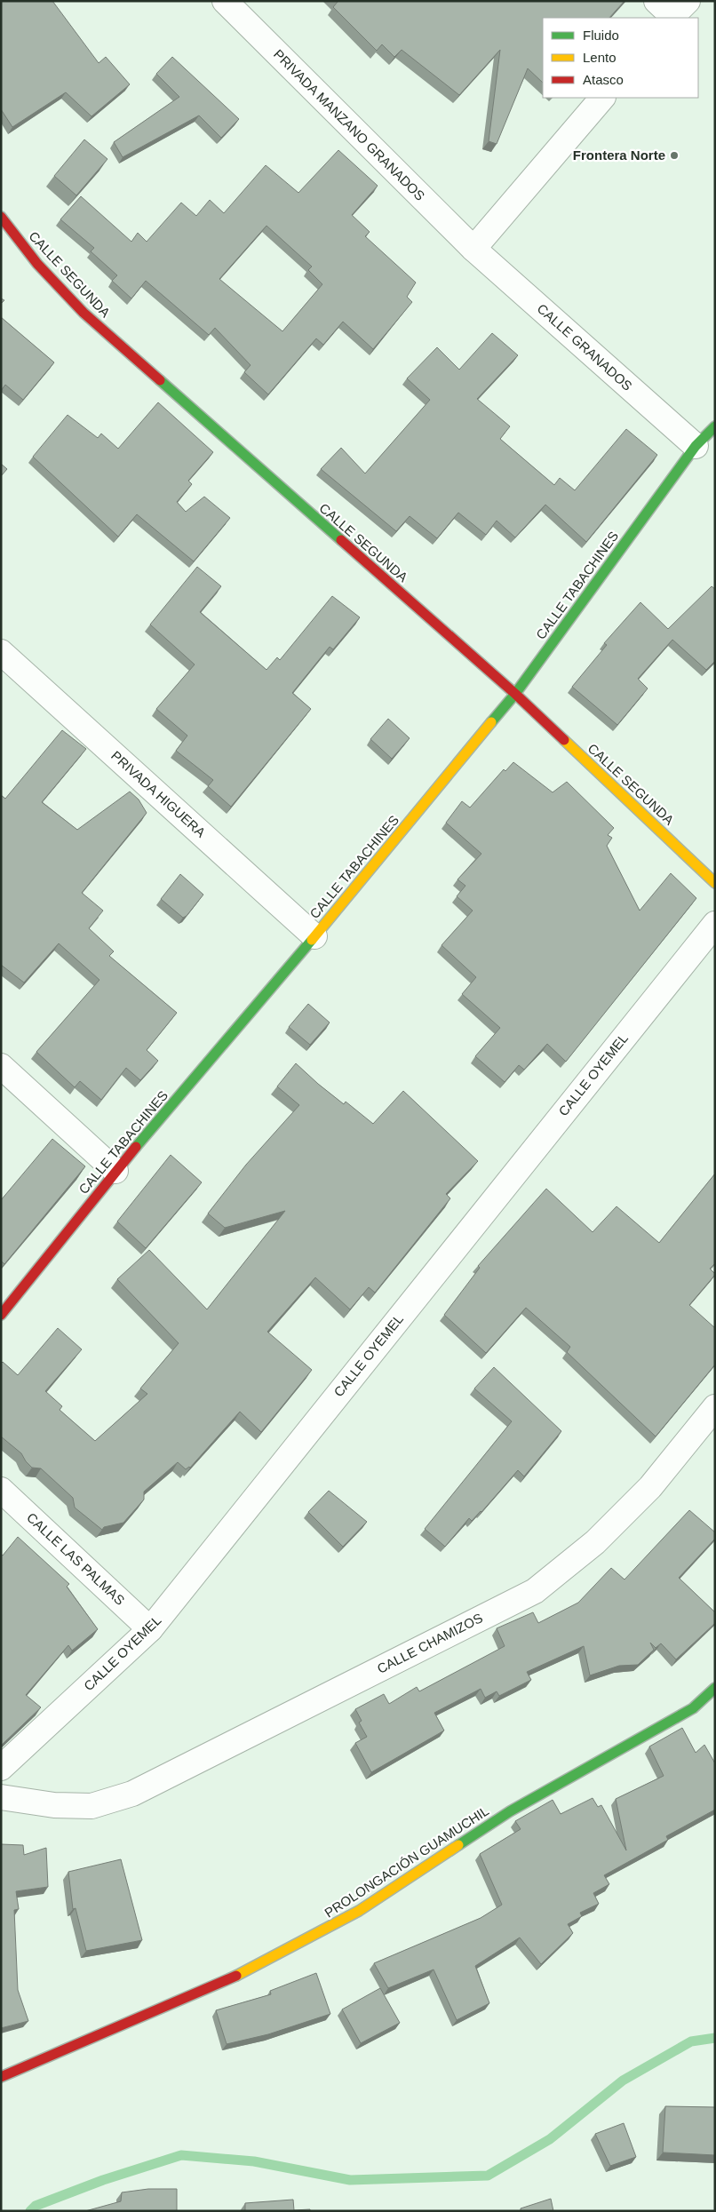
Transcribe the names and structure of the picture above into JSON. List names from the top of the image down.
{
  "streets": {
    "street": [
      "PRIVADA MANZANO GRANADOS",
      "CALLE SEGUNDA",
      "CALLE GRANADOS",
      "CALLE TABACHINES",
      "PRIVADA HIGUERA",
      "CALLE OYEMEL",
      "CALLE LAS PALMAS",
      "CALLE CHAMIZOS",
      "PROLONGACIÓN GUAMUCHIL"
    ]
  },
  "crossings": [
    ["PRIVADA MANZANO GRANADOS", "CALLE GRANADOS"],
    ["CALLE SEGUNDA", "CALLE TABACHINES"],
    ["CALLE GRANADOS", "CALLE TABACHINES"],
    ["CALLE TABACHINES", "PRIVADA HIGUERA"],
    ["CALLE OYEMEL", "CALLE LAS PALMAS"]
  ],
  "places": ["Frontera Norte"],
  "legend": ["Fluido", "Lento", "Atasco"]
}
